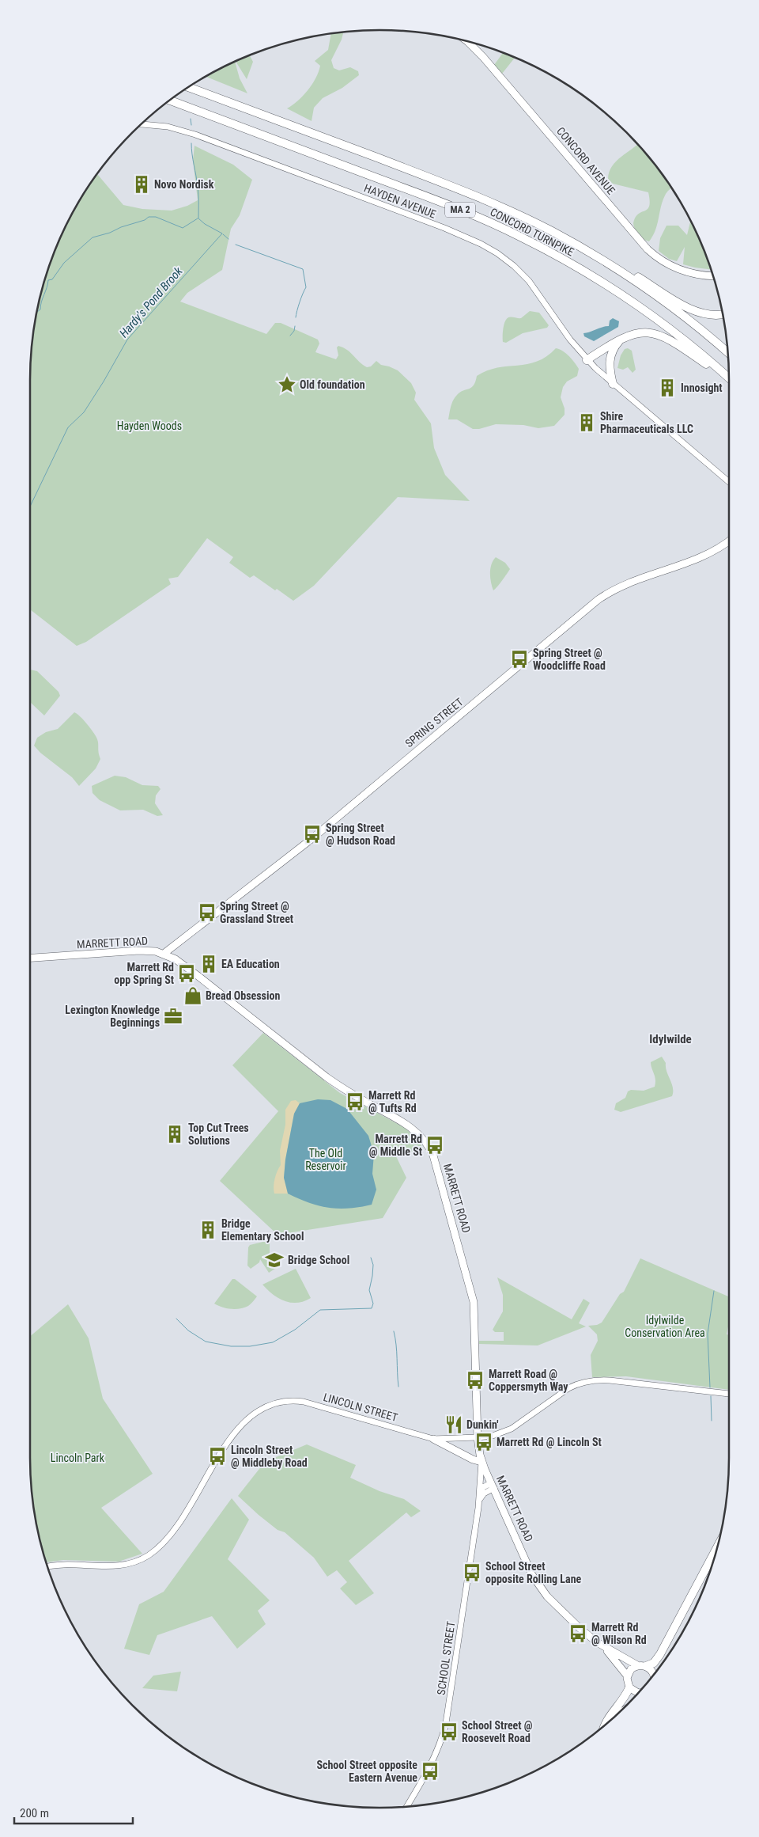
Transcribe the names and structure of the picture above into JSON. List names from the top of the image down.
{
  "streets": {
    "highway": ["MA 2", "CONCORD TURNPIKE"],
    "main road": ["CONCORD AVENUE", "SPRING STREET", "MARRETT ROAD"],
    "street": ["HAYDEN AVENUE", "LINCOLN STREET", "SCHOOL STREET"]
  },
  "crossings": [
    ["SPRING STREET", "MARRETT ROAD"],
    ["MARRETT ROAD", "LINCOLN STREET"],
    ["MARRETT ROAD", "SCHOOL STREET"]
  ],
  "districts": ["Idylwilde"],
  "water": ["Hardy's Pond Brook"],
  "parks": [
    "Hayden Woods",
    "The Old Reservoir",
    "Idylwilde Conservation Area",
    "Lincoln Park"
  ],
  "places": {
    "building": [
      "Novo Nordisk",
      "Innosight",
      "Shire Pharmaceuticals LLC",
      "EA Education",
      "Top Cut Trees Solutions",
      "Bridge Elementary School"
    ],
    "place": ["Old foundation"],
    "bus stop": [
      "Spring Street @ Woodcliffe Road",
      "Spring Street @ Hudson Road",
      "Spring Street @ Grassland Street",
      "Marrett Rd opp Spring St",
      "Marrett Rd @ Tufts Rd",
      "Marrett Rd @ Middle St",
      "Marrett Road @ Coppersmyth Way",
      "Marrett Rd @ Lincoln St",
      "Lincoln Street @ Middleby Road",
      "School Street opposite Rolling Lane",
      "Marrett Rd @ Wilson Rd",
      "School Street @ Roosevelt Road",
      "School Street opposite Eastern Avenue"
    ],
    "shop": ["Bread Obsession"],
    "office": ["Lexington Knowledge Beginnings"],
    "school or university": ["Bridge School"],
    "restaurant": ["Dunkin'"]
  },
  "scale_bar": "200 m"
}
